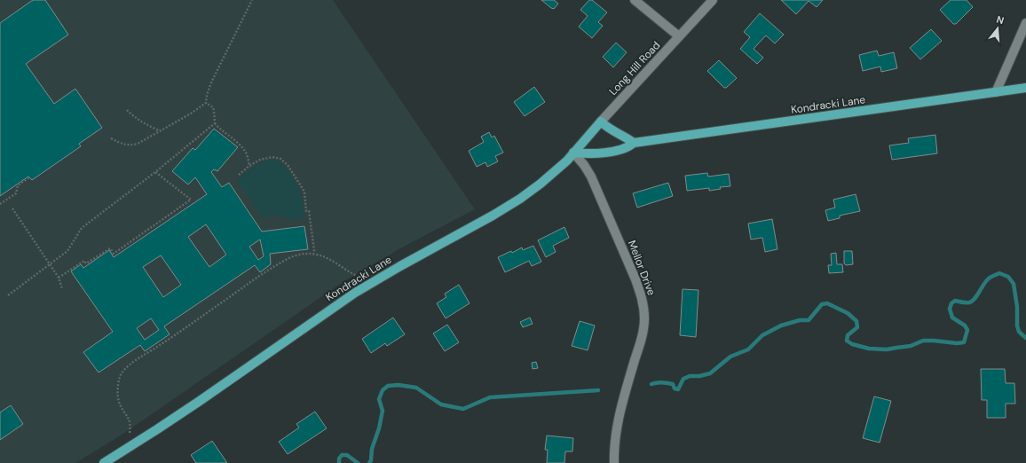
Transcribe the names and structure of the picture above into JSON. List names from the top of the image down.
{
  "streets": {
    "main road": ["Long Hill Road", "Kondracki Lane"],
    "street": ["Mellor Drive"]
  },
  "crossings": [
    ["Long Hill Road", "Kondracki Lane"],
    ["Long Hill Road", "Mellor Drive"],
    ["Kondracki Lane", "Mellor Drive"]
  ],
  "north": "top"
}
